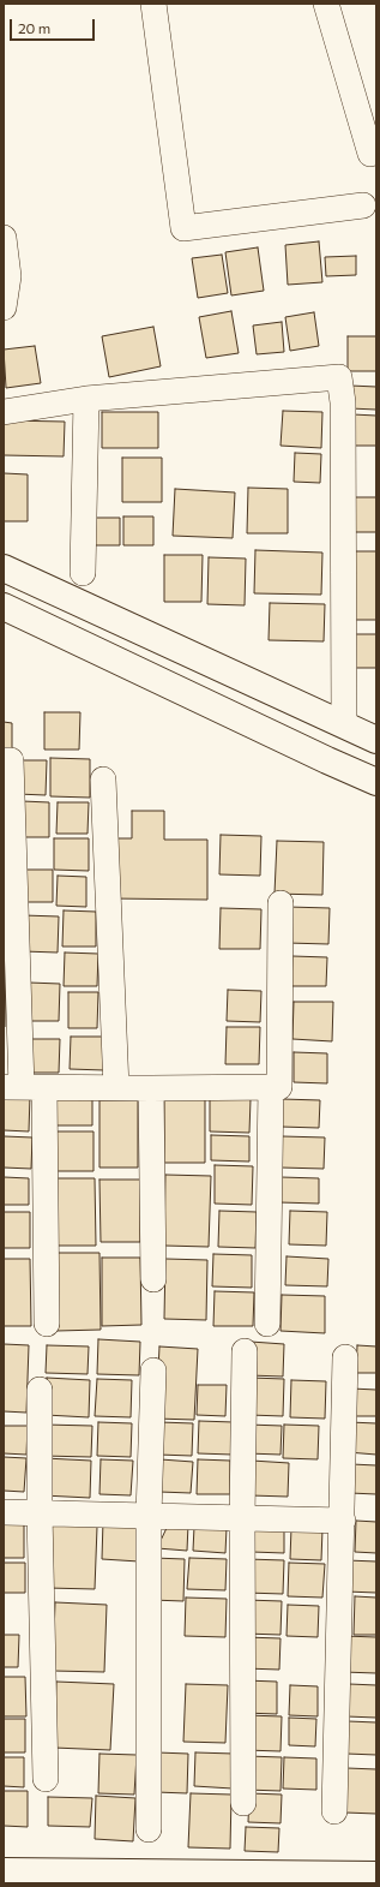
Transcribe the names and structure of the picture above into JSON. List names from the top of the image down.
{
  "scale_bar": "20 m"
}
